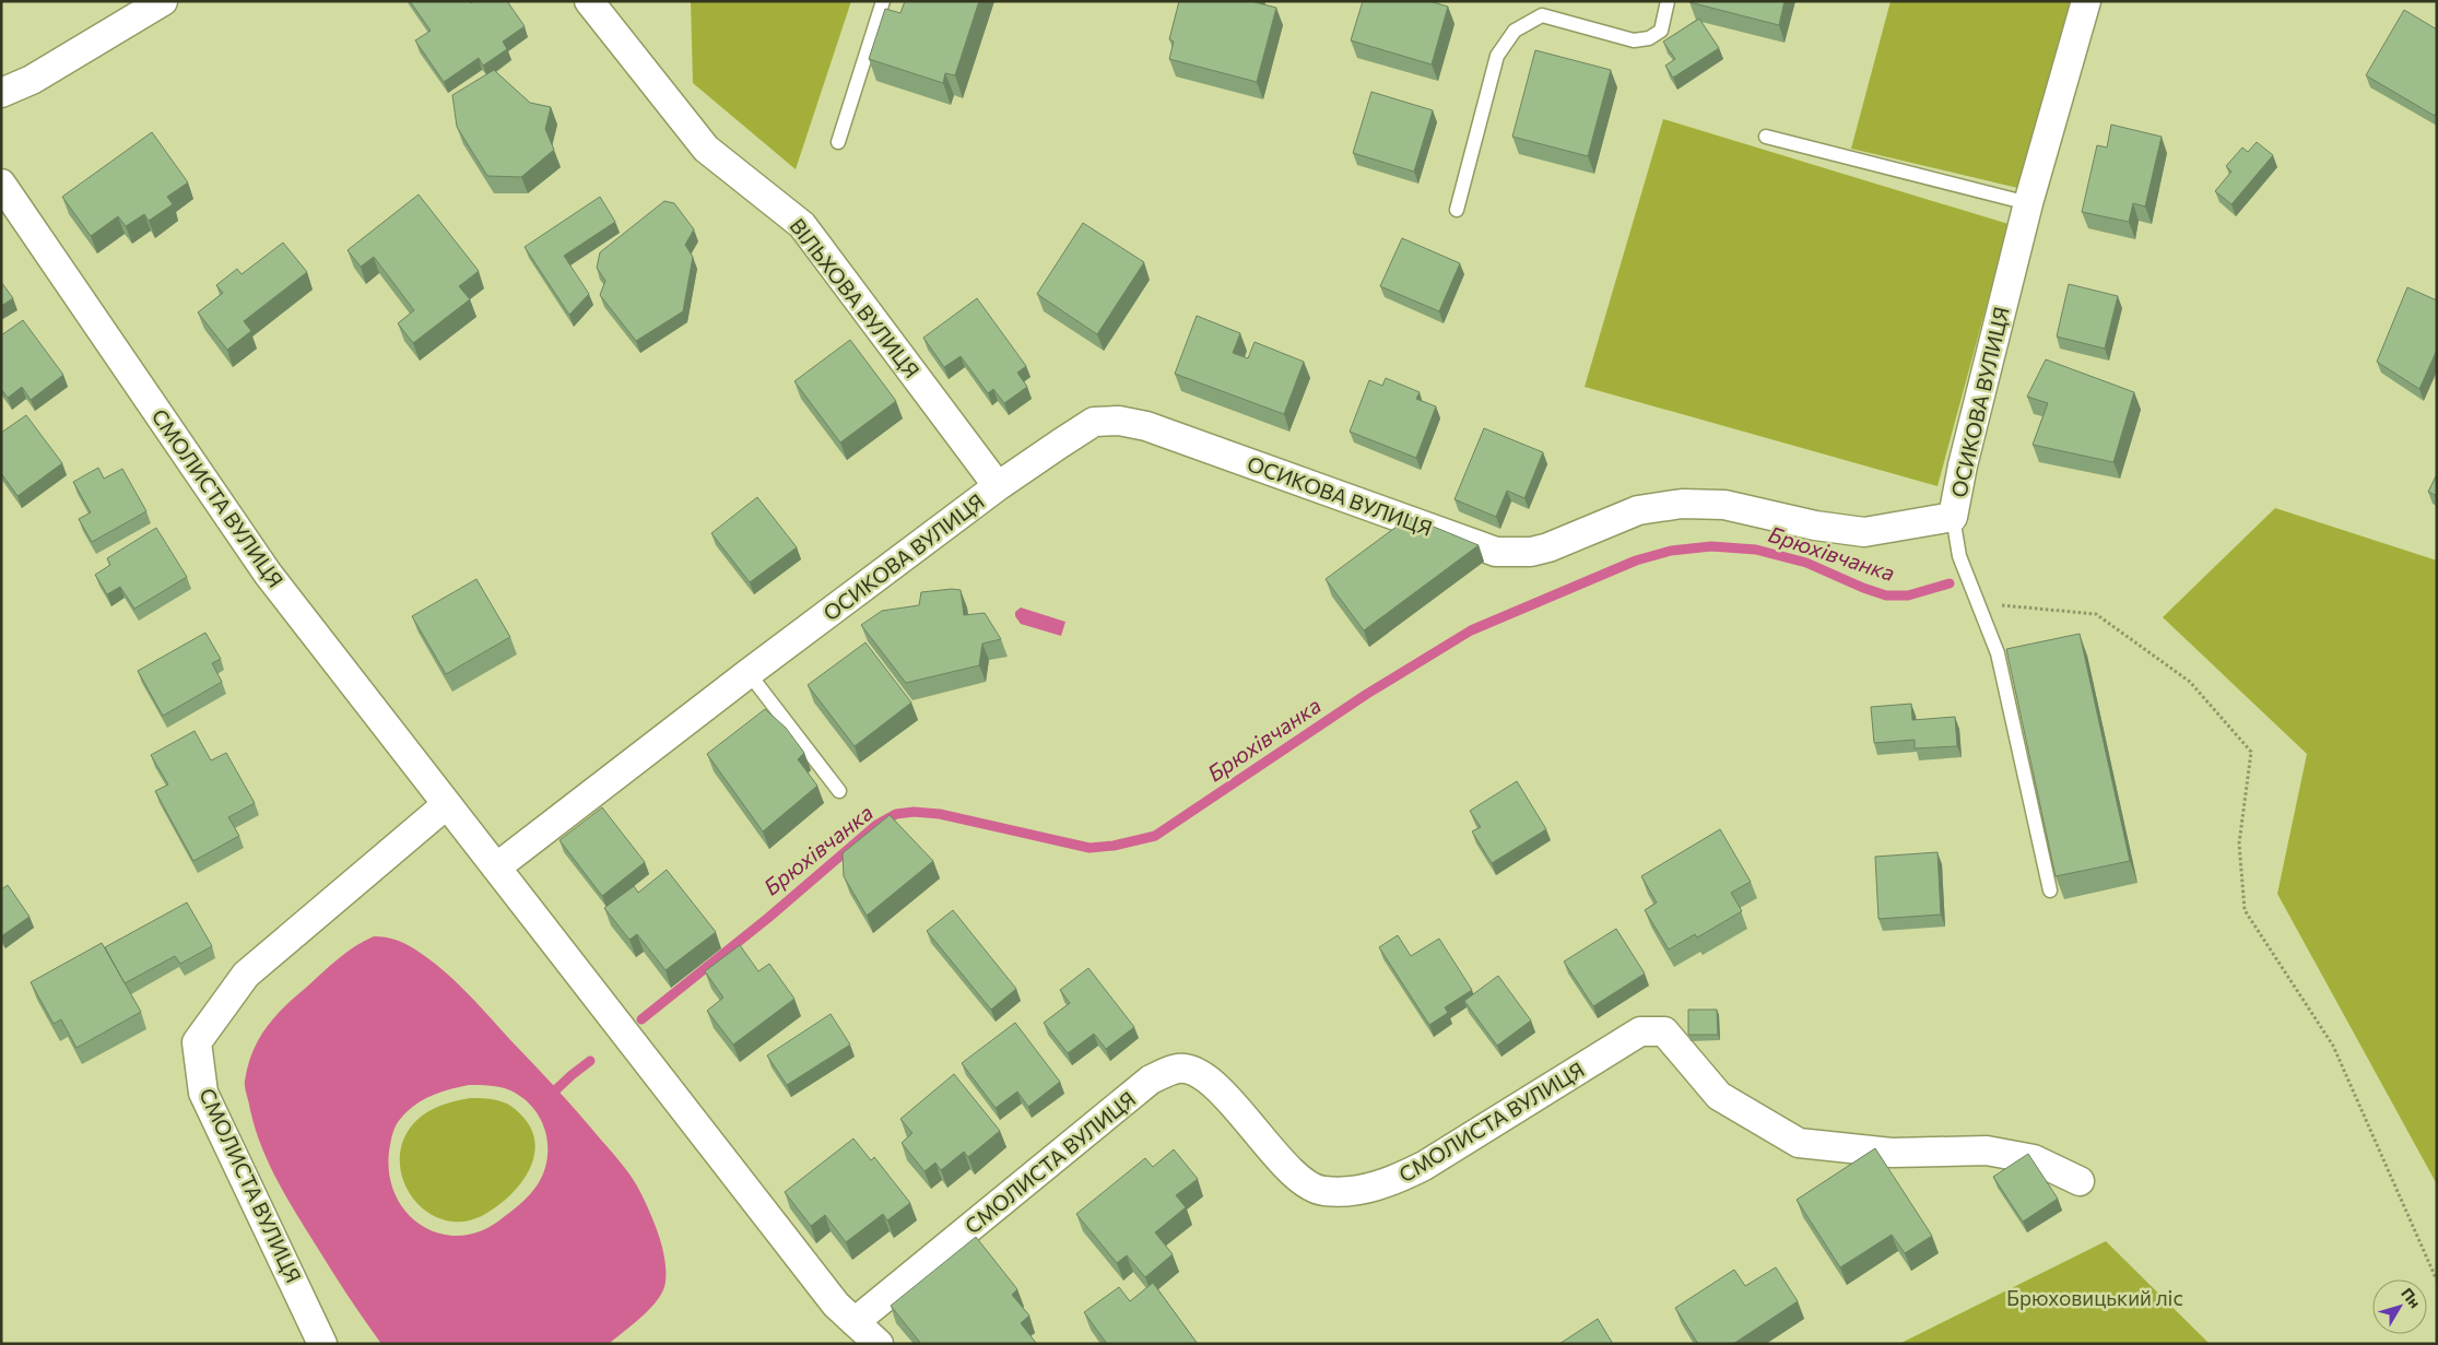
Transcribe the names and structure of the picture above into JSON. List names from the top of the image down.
{
  "streets": {
    "street": ["ВІЛЬХОВА ВУЛИЦЯ", "ОСИКОВА ВУЛИЦЯ", "СМОЛИСТА ВУЛИЦЯ"]
  },
  "crossings": [
    ["ВІЛЬХОВА ВУЛИЦЯ", "ОСИКОВА ВУЛИЦЯ"],
    ["ОСИКОВА ВУЛИЦЯ", "СМОЛИСТА ВУЛИЦЯ"]
  ],
  "water": ["Брюхівчанка"],
  "parks": ["Брюховицький ліс"],
  "north": "top right"
}
